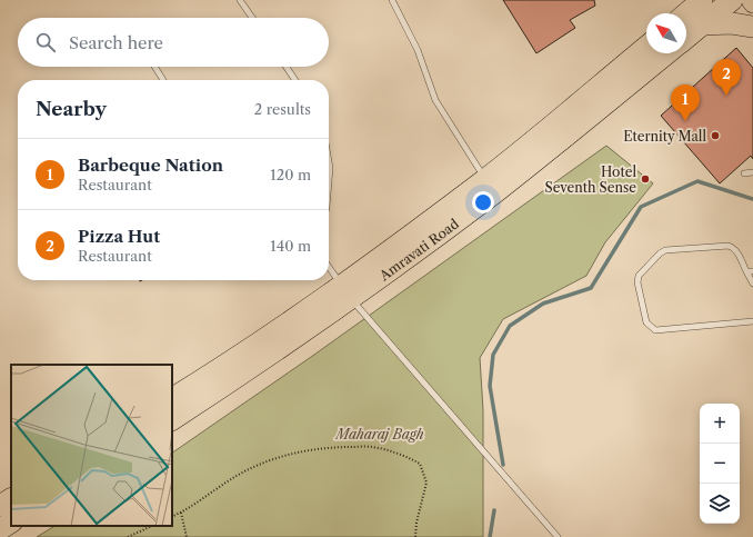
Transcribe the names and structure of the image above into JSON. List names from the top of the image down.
{
  "streets": {
    "highway": ["Amravati Road"]
  },
  "parks": ["Maharaj Bagh"],
  "places": ["Eternity Mall", "Hotel Seventh Sense"],
  "north": "top left",
  "page": {
    "search": "Search here",
    "pins": ["2", "1"],
    "heading": ["Nearby", "2 results"],
    "list": [
      {
        "mark": "1",
        "name": "Barbeque Nation",
        "note": "Restaurant",
        "value": "120 m"
      },
      {
        "mark": "2",
        "name": "Pizza Hut",
        "note": "Restaurant",
        "value": "140 m"
      }
    ],
    "map_buttons": ["+", "−"]
  }
}
